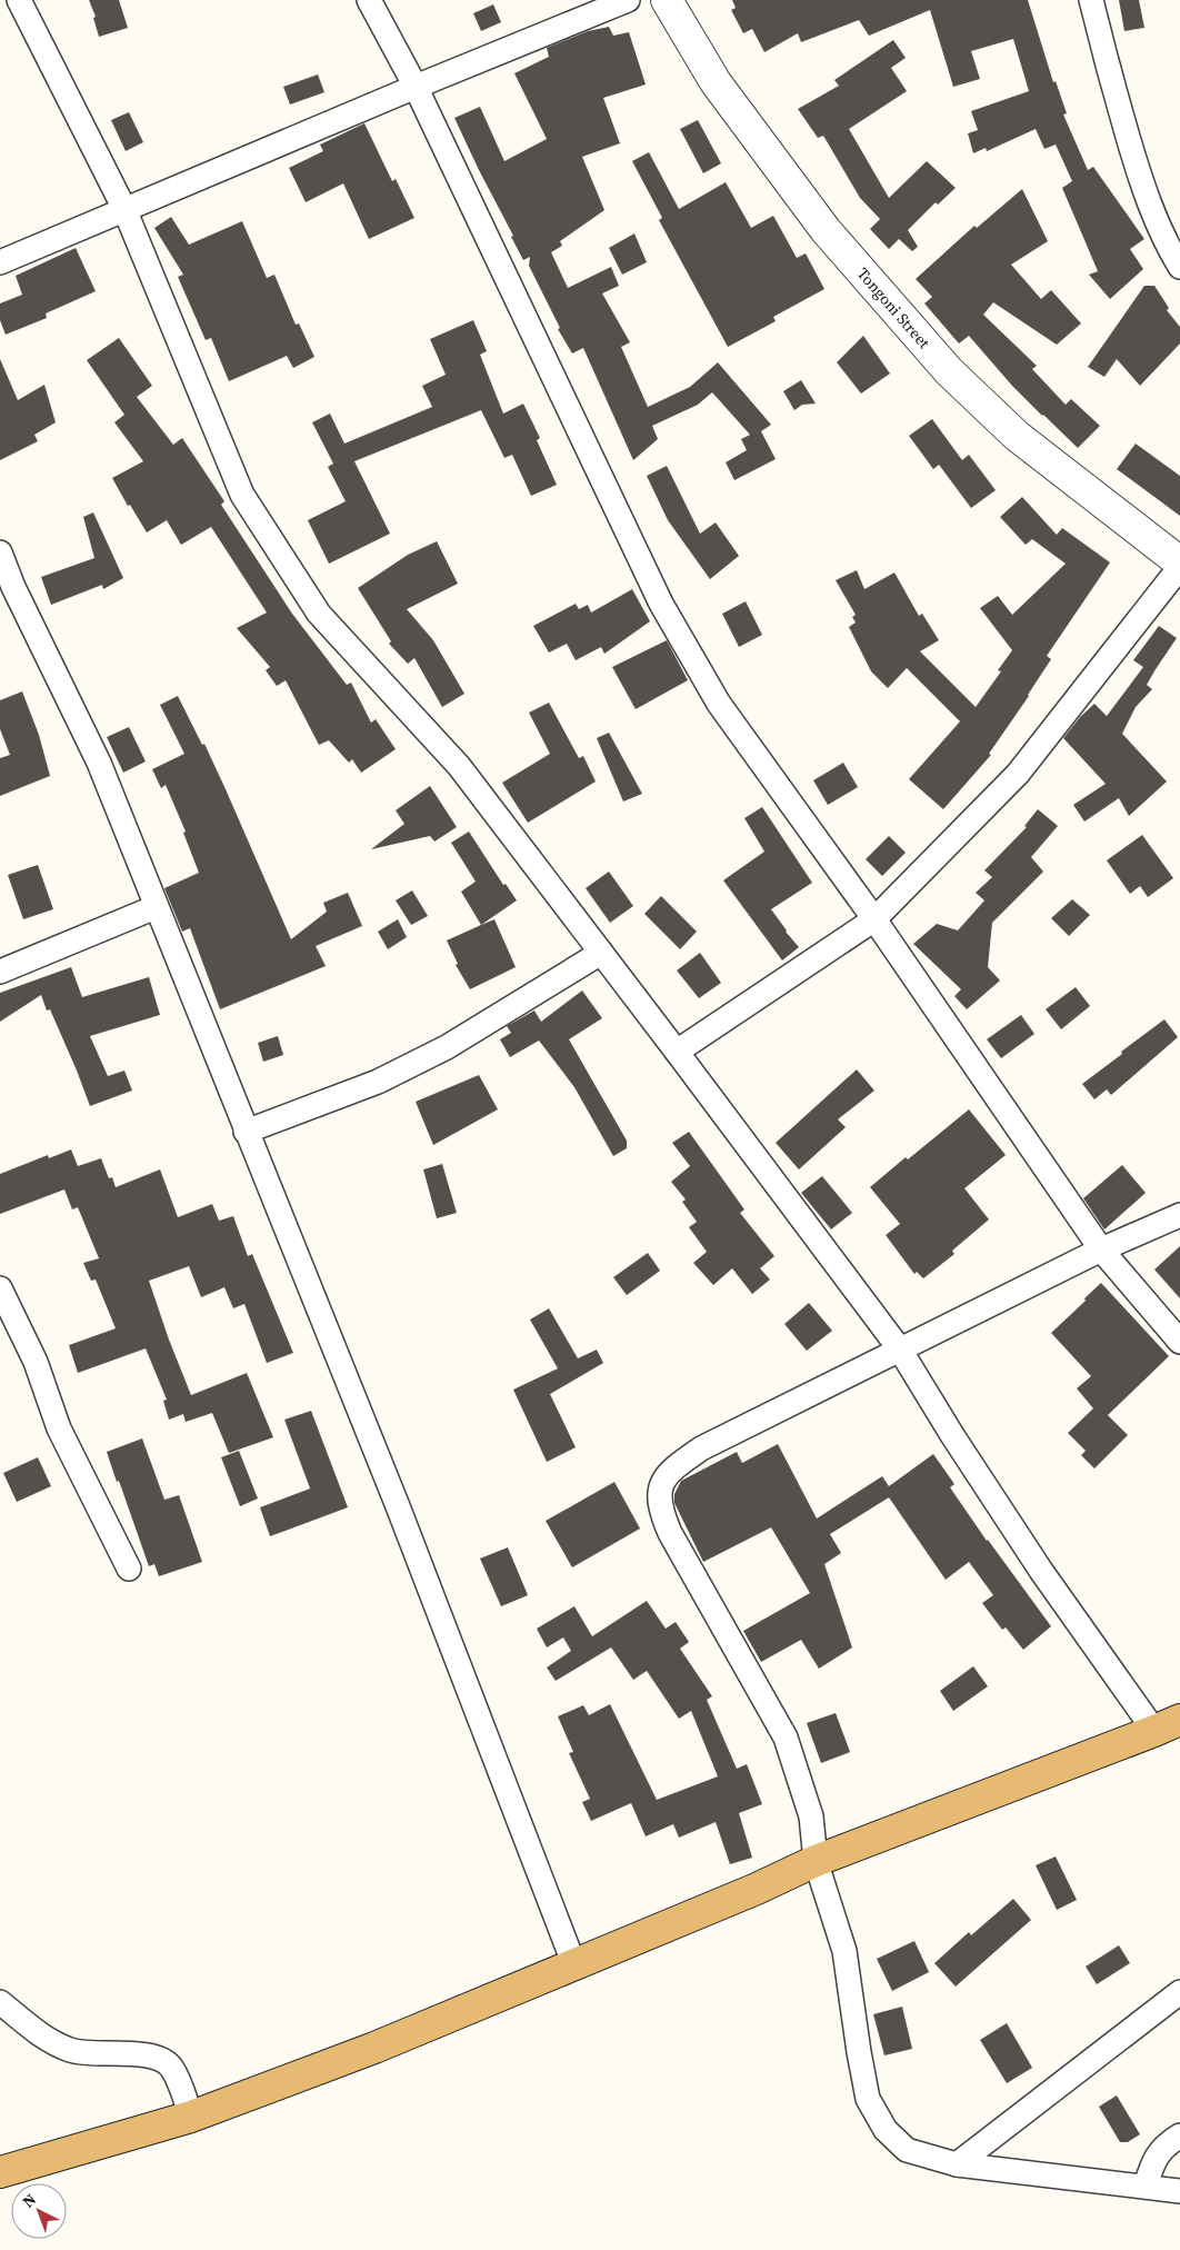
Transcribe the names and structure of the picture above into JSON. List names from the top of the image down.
{
  "streets": {
    "street": ["Tongoni Street"]
  },
  "north": "top left"
}
